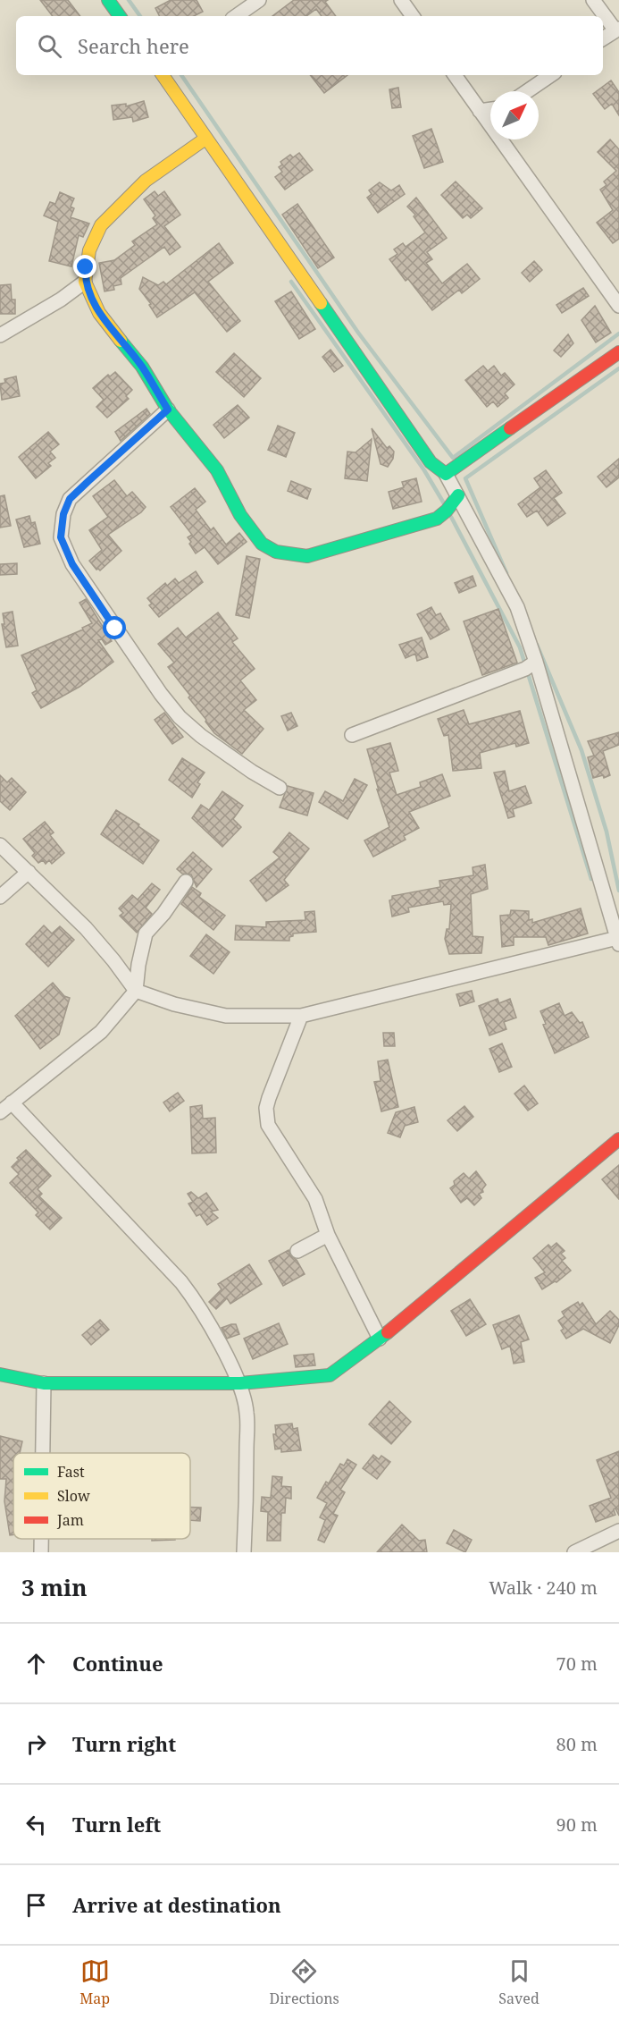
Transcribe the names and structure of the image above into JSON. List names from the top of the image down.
{
  "legend": ["Fast", "Slow", "Jam"],
  "north": "top right",
  "page": {
    "search": "Search here",
    "heading": ["3 min", "Walk · 240 m"],
    "list": [
      ["Continue", "70 m"],
      ["Turn right", "80 m"],
      ["Turn left", "90 m"],
      "Arrive at destination"
    ],
    "nav": ["Map", "Directions", "Saved"]
  }
}
